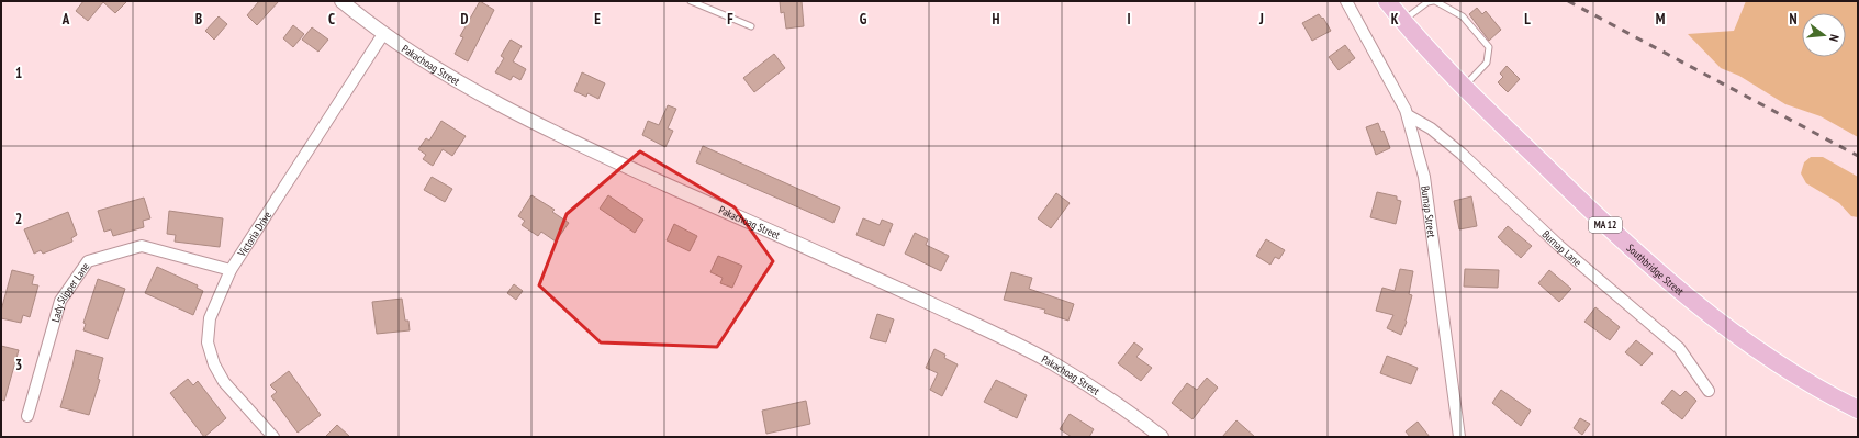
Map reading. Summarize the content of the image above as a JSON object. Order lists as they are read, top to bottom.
{
  "streets": {
    "main road": ["MA 12", "Southbridge Street"],
    "street": [
      "Pakachoag Street",
      "Burnap Street",
      "Victoria Drive",
      "Burnap Lane",
      "Lady Slipper Lane"
    ]
  },
  "crossings": [
    ["Pakachoag Street", "Victoria Drive"],
    ["Burnap Street", "Burnap Lane"],
    ["Victoria Drive", "Lady Slipper Lane"]
  ],
  "north": "right",
  "grid": {
    "columns": [
      "A",
      "B",
      "C",
      "D",
      "E",
      "F",
      "G",
      "H",
      "I",
      "J",
      "K",
      "L",
      "M",
      "N"
    ],
    "rows": ["1", "2", "3"]
  }
}
